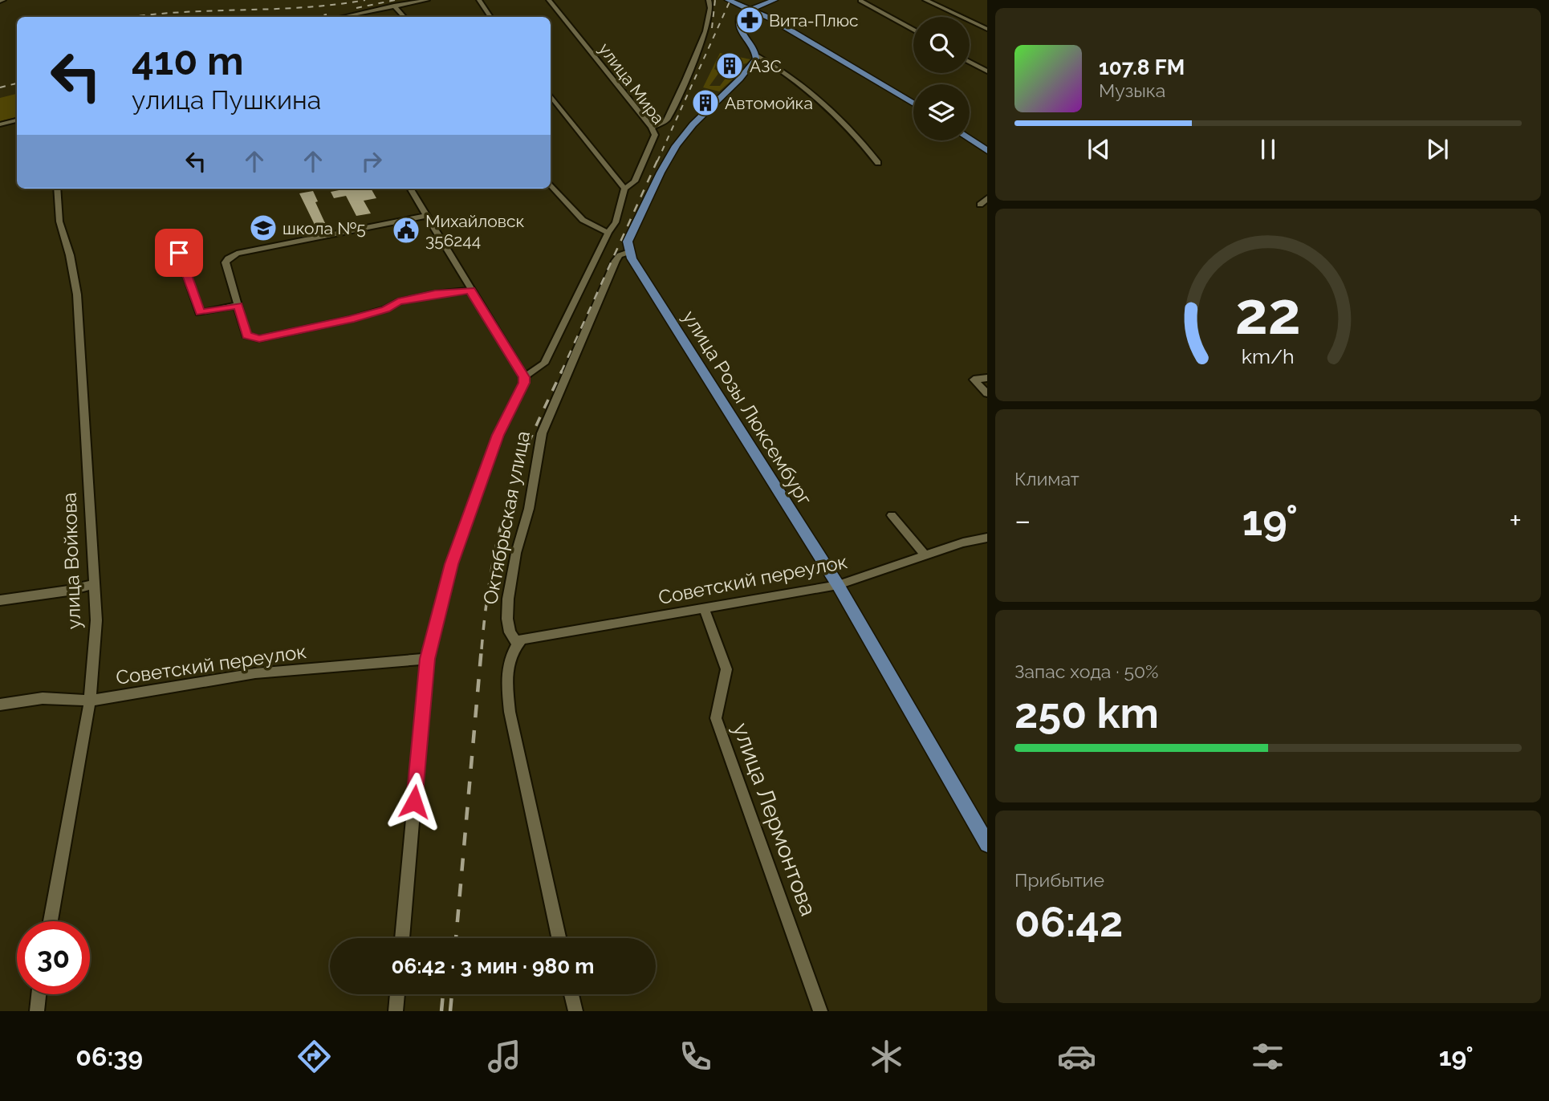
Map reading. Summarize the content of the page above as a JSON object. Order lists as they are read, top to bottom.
{
  "streets": {
    "main road": ["улица Розы Люксембург"],
    "street": [
      "улица Мира",
      "Октябрьская улица",
      "улица Войкова",
      "Советский переулок",
      "улица Лермонтова"
    ]
  },
  "crossings": [
    ["улица Розы Люксембург", "Октябрьская улица"],
    ["улица Розы Люксембург", "Советский переулок"],
    ["Октябрьская улица", "Советский переулок"],
    ["улица Войкова", "Советский переулок"],
    ["Советский переулок", "улица Лермонтова"]
  ],
  "places": {
    "pharmacy": ["Вита-Плюс"],
    "building": ["АЗС", "Автомойка"],
    "school or university": ["школа №5"],
    "public building": ["Михайловск 356244"]
  },
  "page": {
    "turn": ["410 m", "улица Пушкина"],
    "song": ["107.8 FM", "Музыка"],
    "tile": [
      "Климат",
      ["Запас хода · 50%", "250 km"],
      ["Прибытие", "06:42"]
    ],
    "heat": ["−", "19°", "+"],
    "limit": "30",
    "trip": "06:42 · 3 мин · 980 m",
    "tabs": ["06:39", "19°"],
    "gauge": ["22", "km/h"]
  }
}
